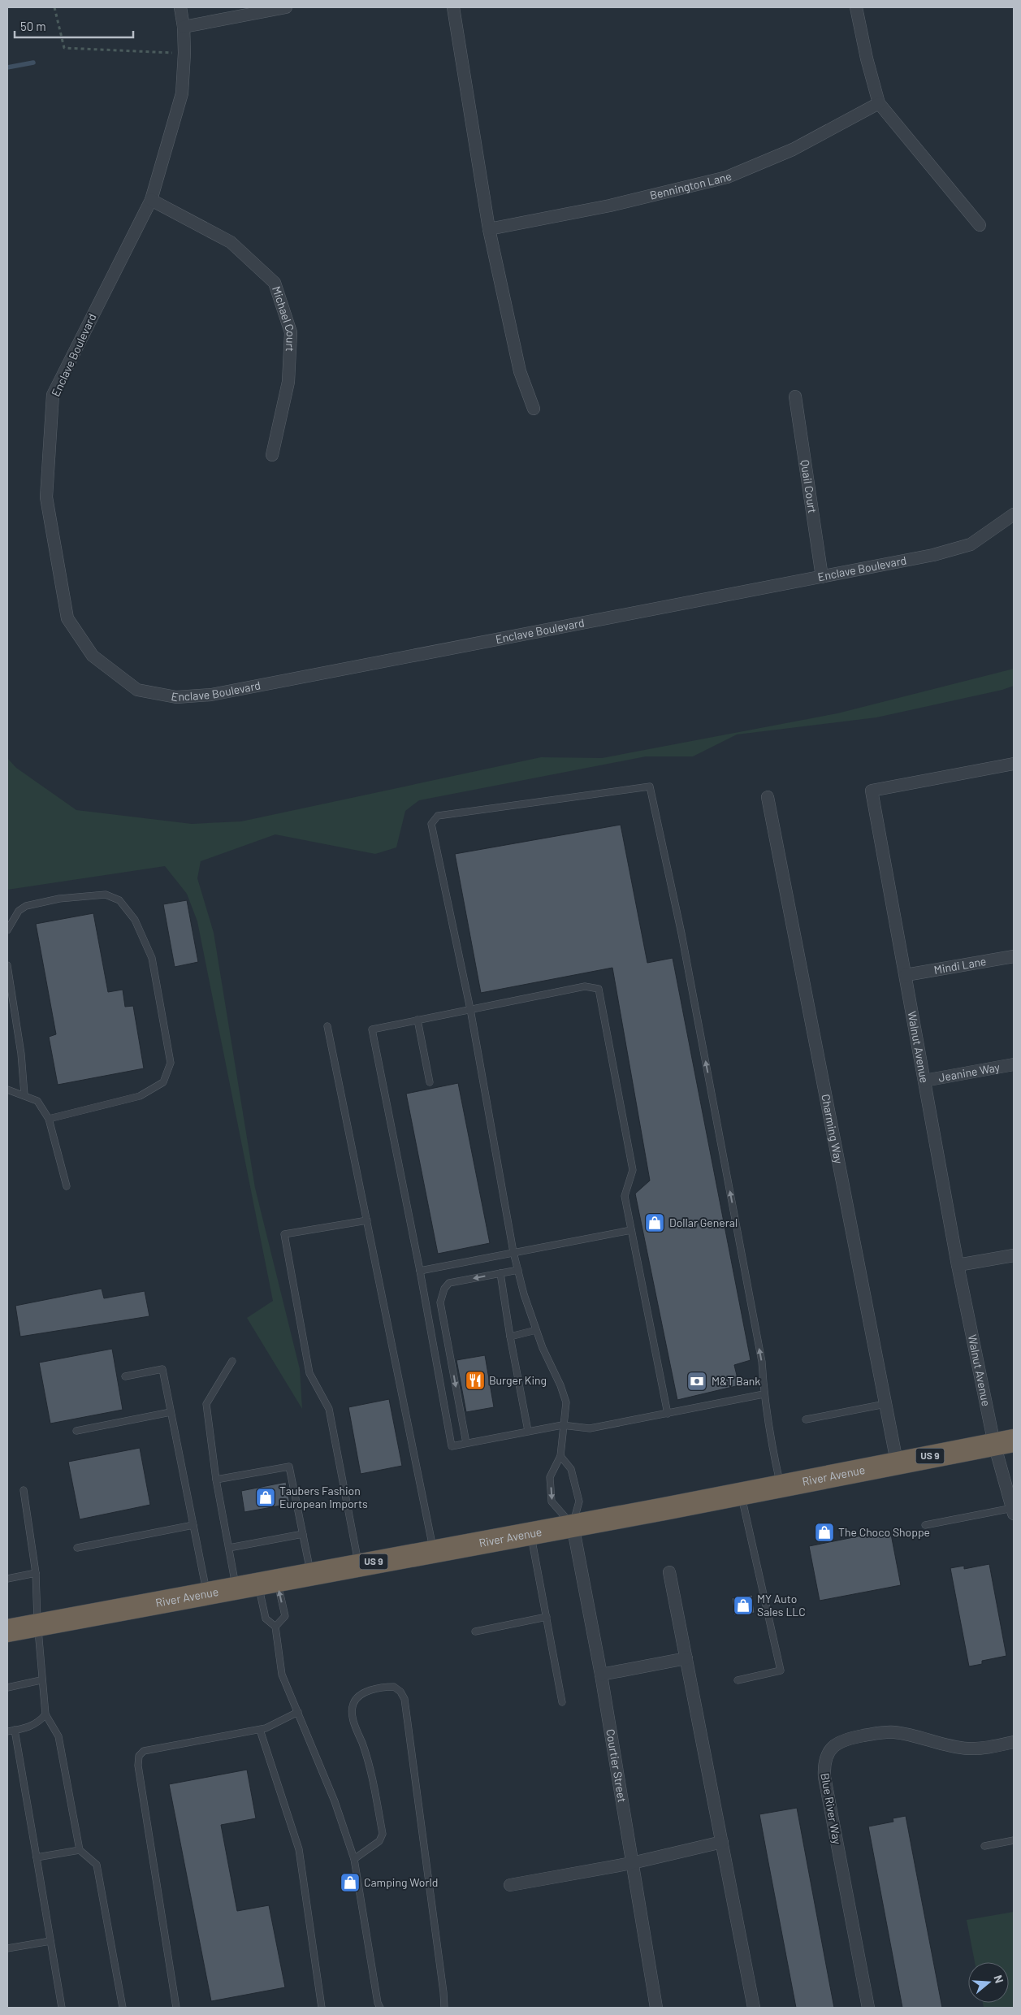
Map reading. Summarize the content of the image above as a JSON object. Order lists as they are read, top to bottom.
{
  "streets": {
    "highway": ["US 9", "River Avenue"],
    "street": [
      "Bennington Lane",
      "Michael Court",
      "Enclave Boulevard",
      "Quail Court",
      "Mindi Lane",
      "Walnut Avenue",
      "Jeanine Way",
      "Charming Way",
      "Courtier Street",
      "Blue River Way"
    ]
  },
  "crossings": [
    ["Michael Court", "Enclave Boulevard"],
    ["Enclave Boulevard", "Quail Court"],
    ["Mindi Lane", "Walnut Avenue"],
    ["Walnut Avenue", "Jeanine Way"],
    ["Walnut Avenue", "River Avenue"],
    ["Charming Way", "River Avenue"],
    ["River Avenue", "Courtier Street"]
  ],
  "places": {
    "shop": [
      "Dollar General",
      "Taubers Fashion European Imports",
      "The Choco Shoppe",
      "MY Auto Sales LLC",
      "Camping World"
    ],
    "restaurant": ["Burger King"],
    "bank": ["M&T Bank"]
  },
  "scale_bar": "50 m",
  "north": "right"
}
